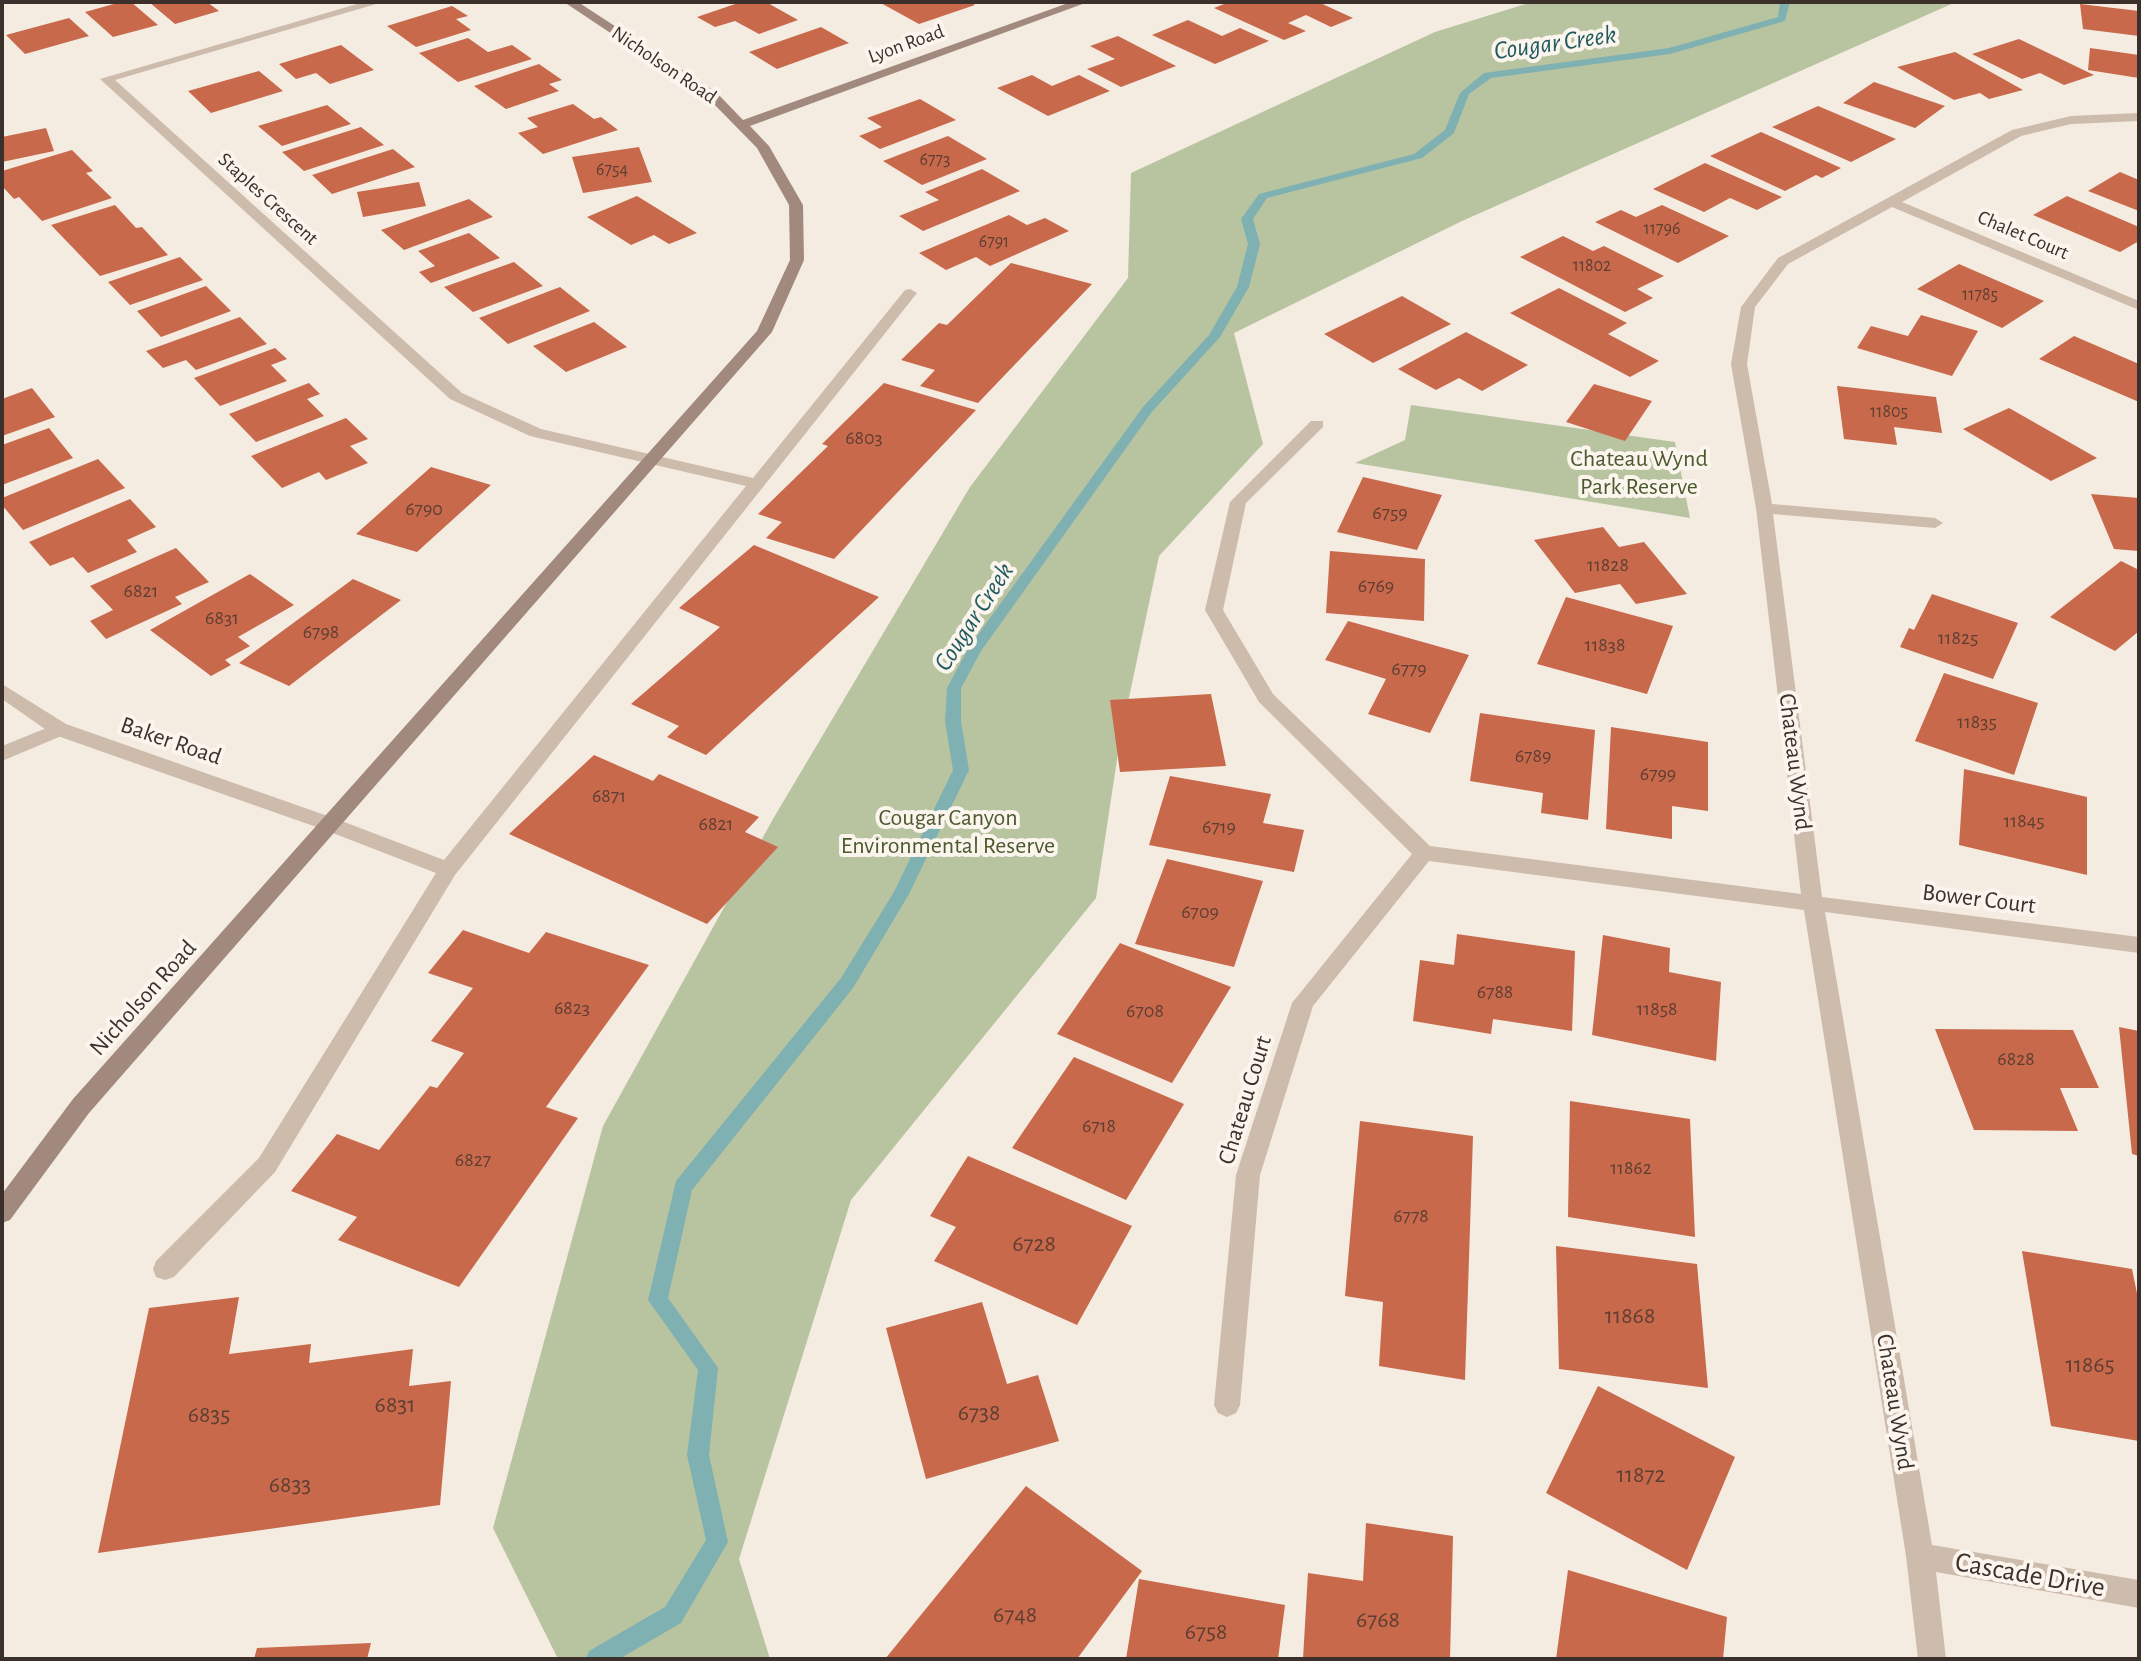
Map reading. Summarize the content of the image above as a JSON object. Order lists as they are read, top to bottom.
{
  "streets": {
    "street": [
      "Lyon Road",
      "Nicholson Road",
      "Staples Crescent",
      "Chalet Court",
      "Baker Road",
      "Chateau Wynd",
      "Bower Court",
      "Chateau Court",
      "Cascade Drive"
    ]
  },
  "crossings": [
    ["Lyon Road", "Nicholson Road"],
    ["Nicholson Road", "Staples Crescent"],
    ["Nicholson Road", "Baker Road"],
    ["Chalet Court", "Chateau Wynd"],
    ["Chateau Wynd", "Bower Court"],
    ["Chateau Wynd", "Cascade Drive"]
  ],
  "water": ["Cougar Creek"],
  "parks": ["Chateau Wynd Park Reserve", "Cougar Canyon Environmental Reserve"],
  "house_numbers": [
    "6773",
    "6754",
    "11796",
    "6791",
    "11802",
    "11785",
    "11805",
    "6803",
    "6790",
    "6759",
    "11828",
    "6769",
    "6821",
    "6831",
    "6798",
    "11825",
    "11838",
    "6779",
    "11835",
    "6789",
    "6799",
    "6871",
    "11845",
    "6821",
    "6719",
    "6709",
    "6788",
    "6823",
    "11858",
    "6708",
    "6828",
    "6718",
    "6827",
    "11862",
    "6778",
    "6728",
    "11868",
    "11865",
    "6831",
    "6738",
    "6835",
    "11872",
    "6833",
    "6748",
    "6768",
    "6758"
  ]
}
